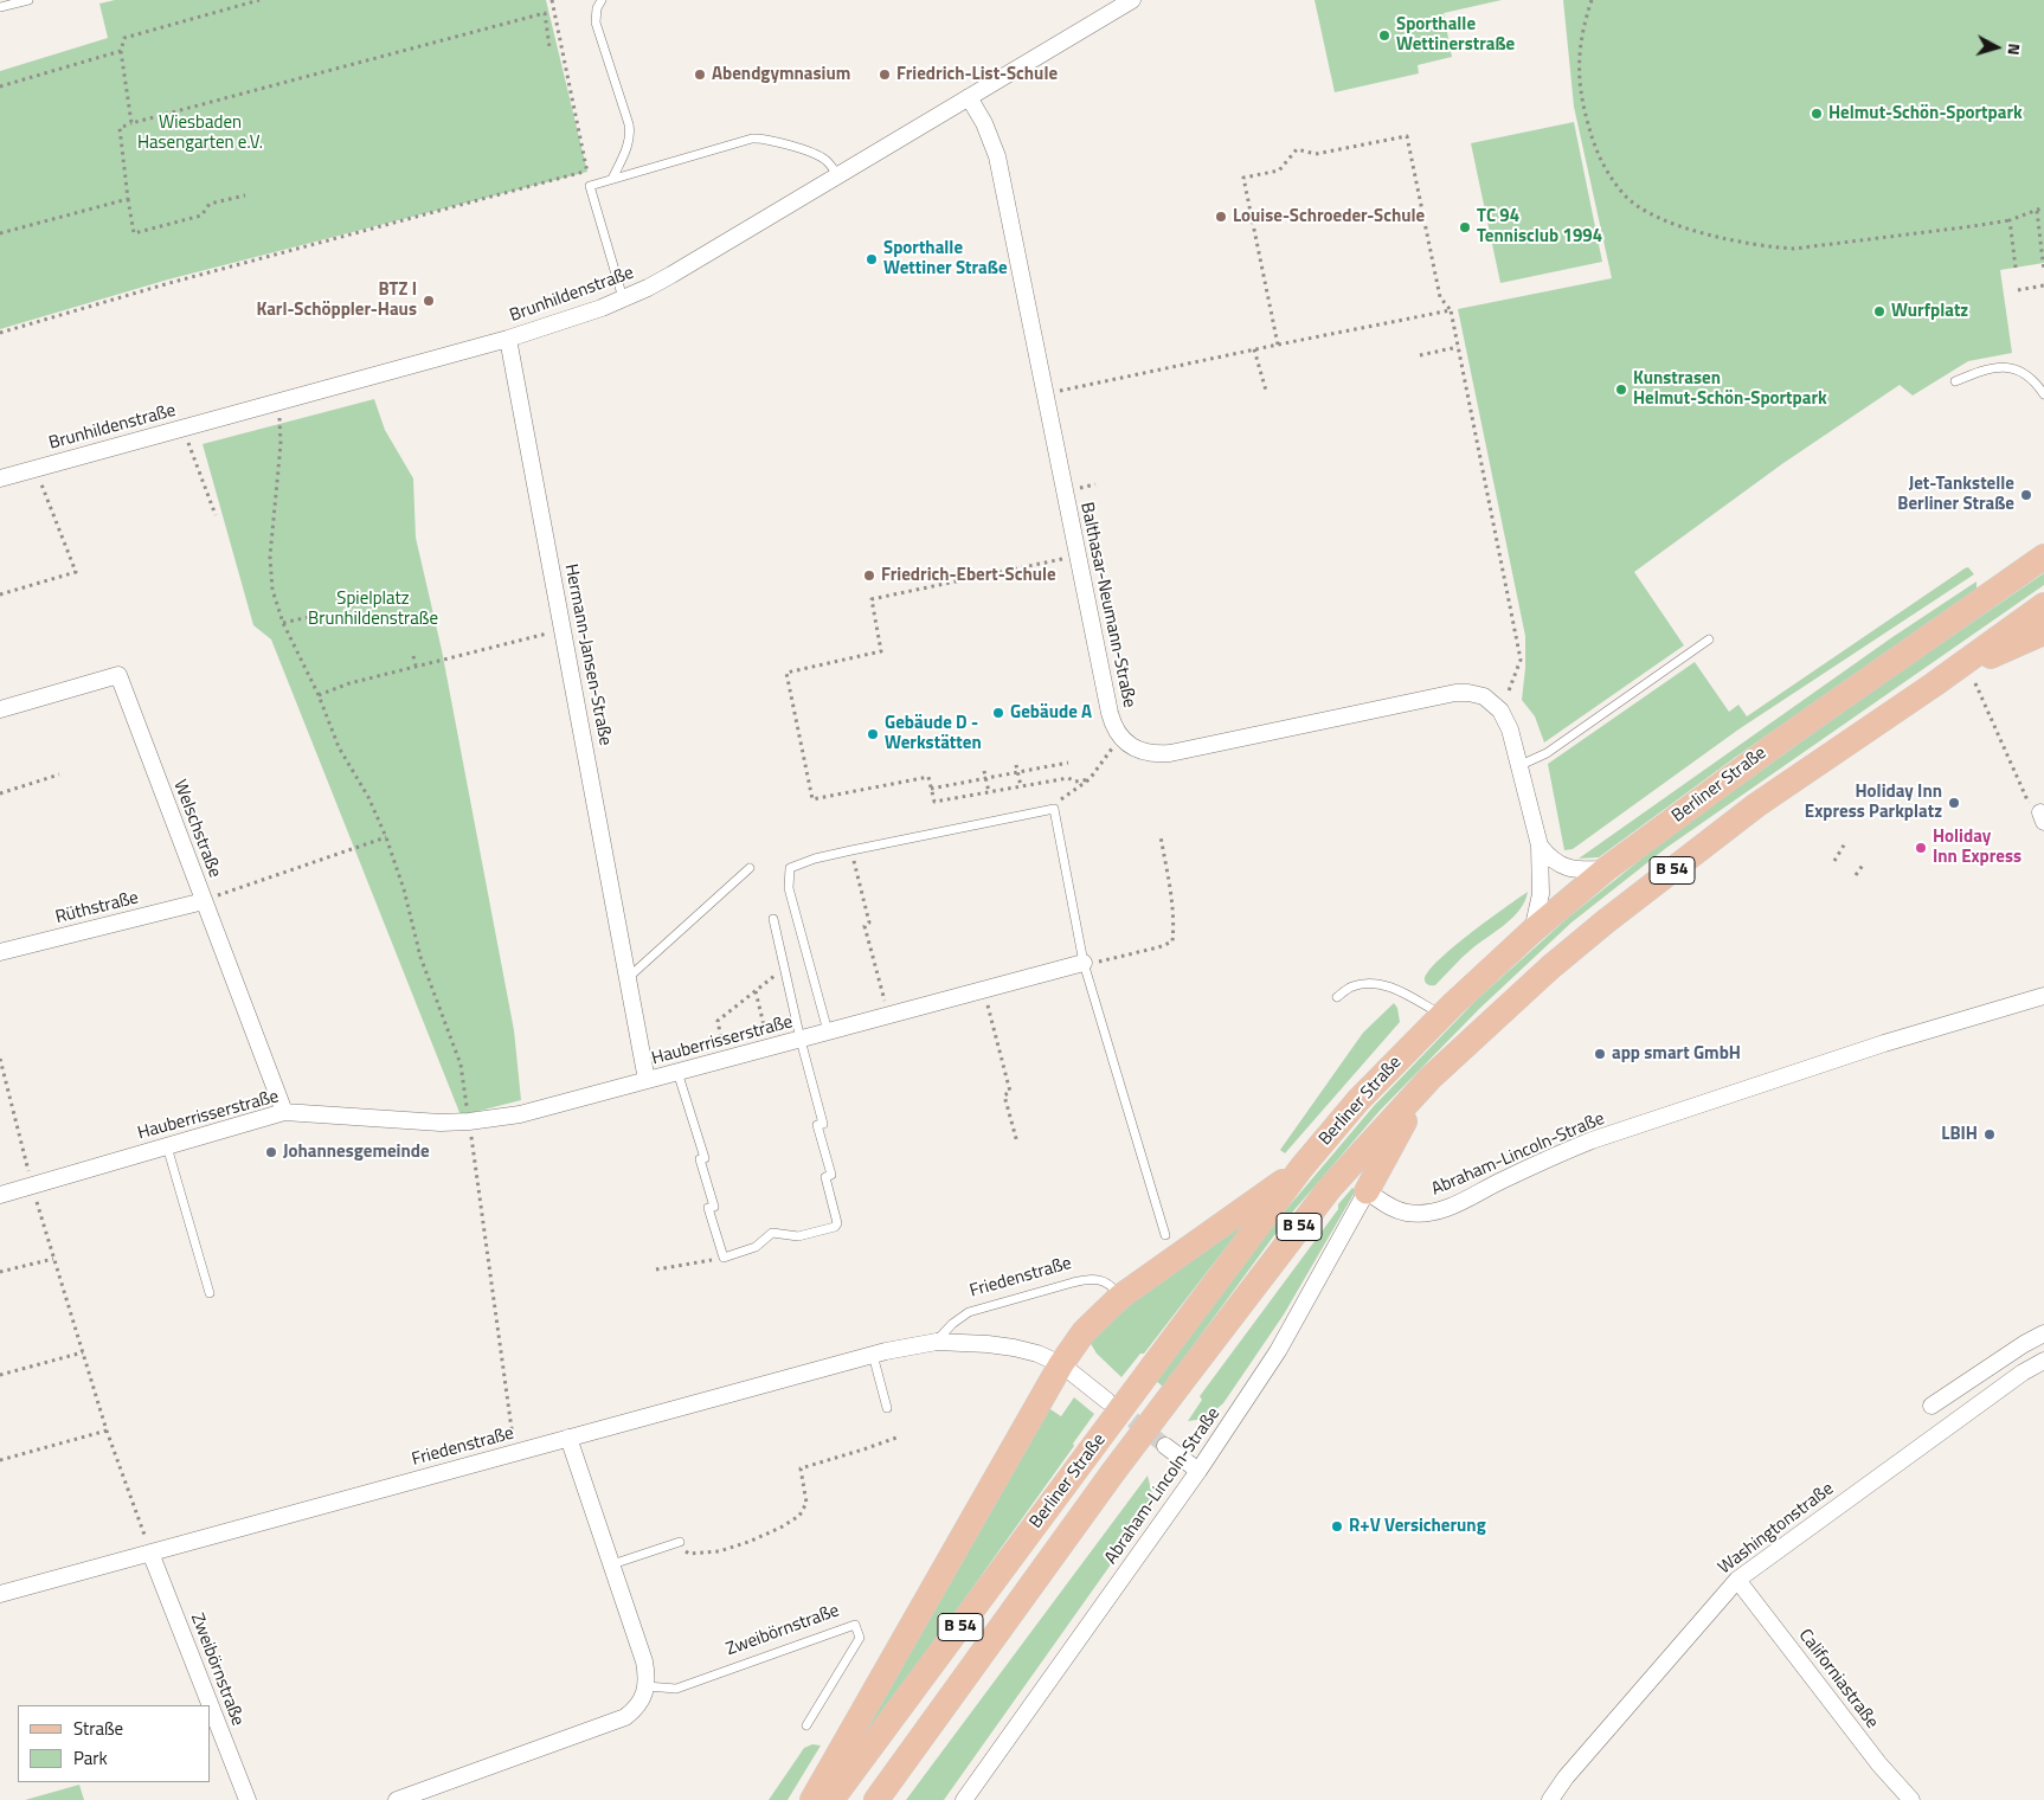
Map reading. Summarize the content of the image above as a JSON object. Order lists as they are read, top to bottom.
{
  "streets": {
    "main road": ["Berliner Straße", "B 54"],
    "street": [
      "Brunhildenstraße",
      "Balthasar-Neumann-Straße",
      "Hermann-Jansen-Straße",
      "Welschstraße",
      "Rüthstraße",
      "Hauberrisserstraße",
      "Abraham-Lincoln-Straße",
      "Friedenstraße",
      "Washingtonstraße",
      "Zweibörnstraße",
      "Californiastraße"
    ]
  },
  "crossings": [
    ["Brunhildenstraße", "Balthasar-Neumann-Straße"],
    ["Brunhildenstraße", "Hermann-Jansen-Straße"],
    ["Hermann-Jansen-Straße", "Hauberrisserstraße"],
    ["Welschstraße", "Rüthstraße"],
    ["Welschstraße", "Hauberrisserstraße"],
    ["Friedenstraße", "Zweibörnstraße"],
    ["Washingtonstraße", "Californiastraße"]
  ],
  "parks": ["Wiesbaden Hasengarten e.V.", "Spielplatz Brunhildenstraße"],
  "places": [
    "Sporthalle Wettinerstraße",
    "Abendgymnasium",
    "Friedrich-List-Schule",
    "Helmut-Schön-Sportpark",
    "Louise-Schroeder-Schule",
    "TC 94 Tennisclub 1994",
    "Sporthalle Wettiner Straße",
    "BTZ I Karl-Schöppler-Haus",
    "Wurfplatz",
    "Kunstrasen Helmut-Schön-Sportpark",
    "Jet-Tankstelle Berliner Straße",
    "Friedrich-Ebert-Schule",
    "Gebäude A",
    "Gebäude D - Werkstätten",
    "Holiday Inn Express Parkplatz",
    "Holiday Inn Express",
    "app smart GmbH",
    "LBIH",
    "Johannesgemeinde",
    "R+V Versicherung"
  ],
  "legend": ["Straße", "Park"],
  "north": "right"
}
